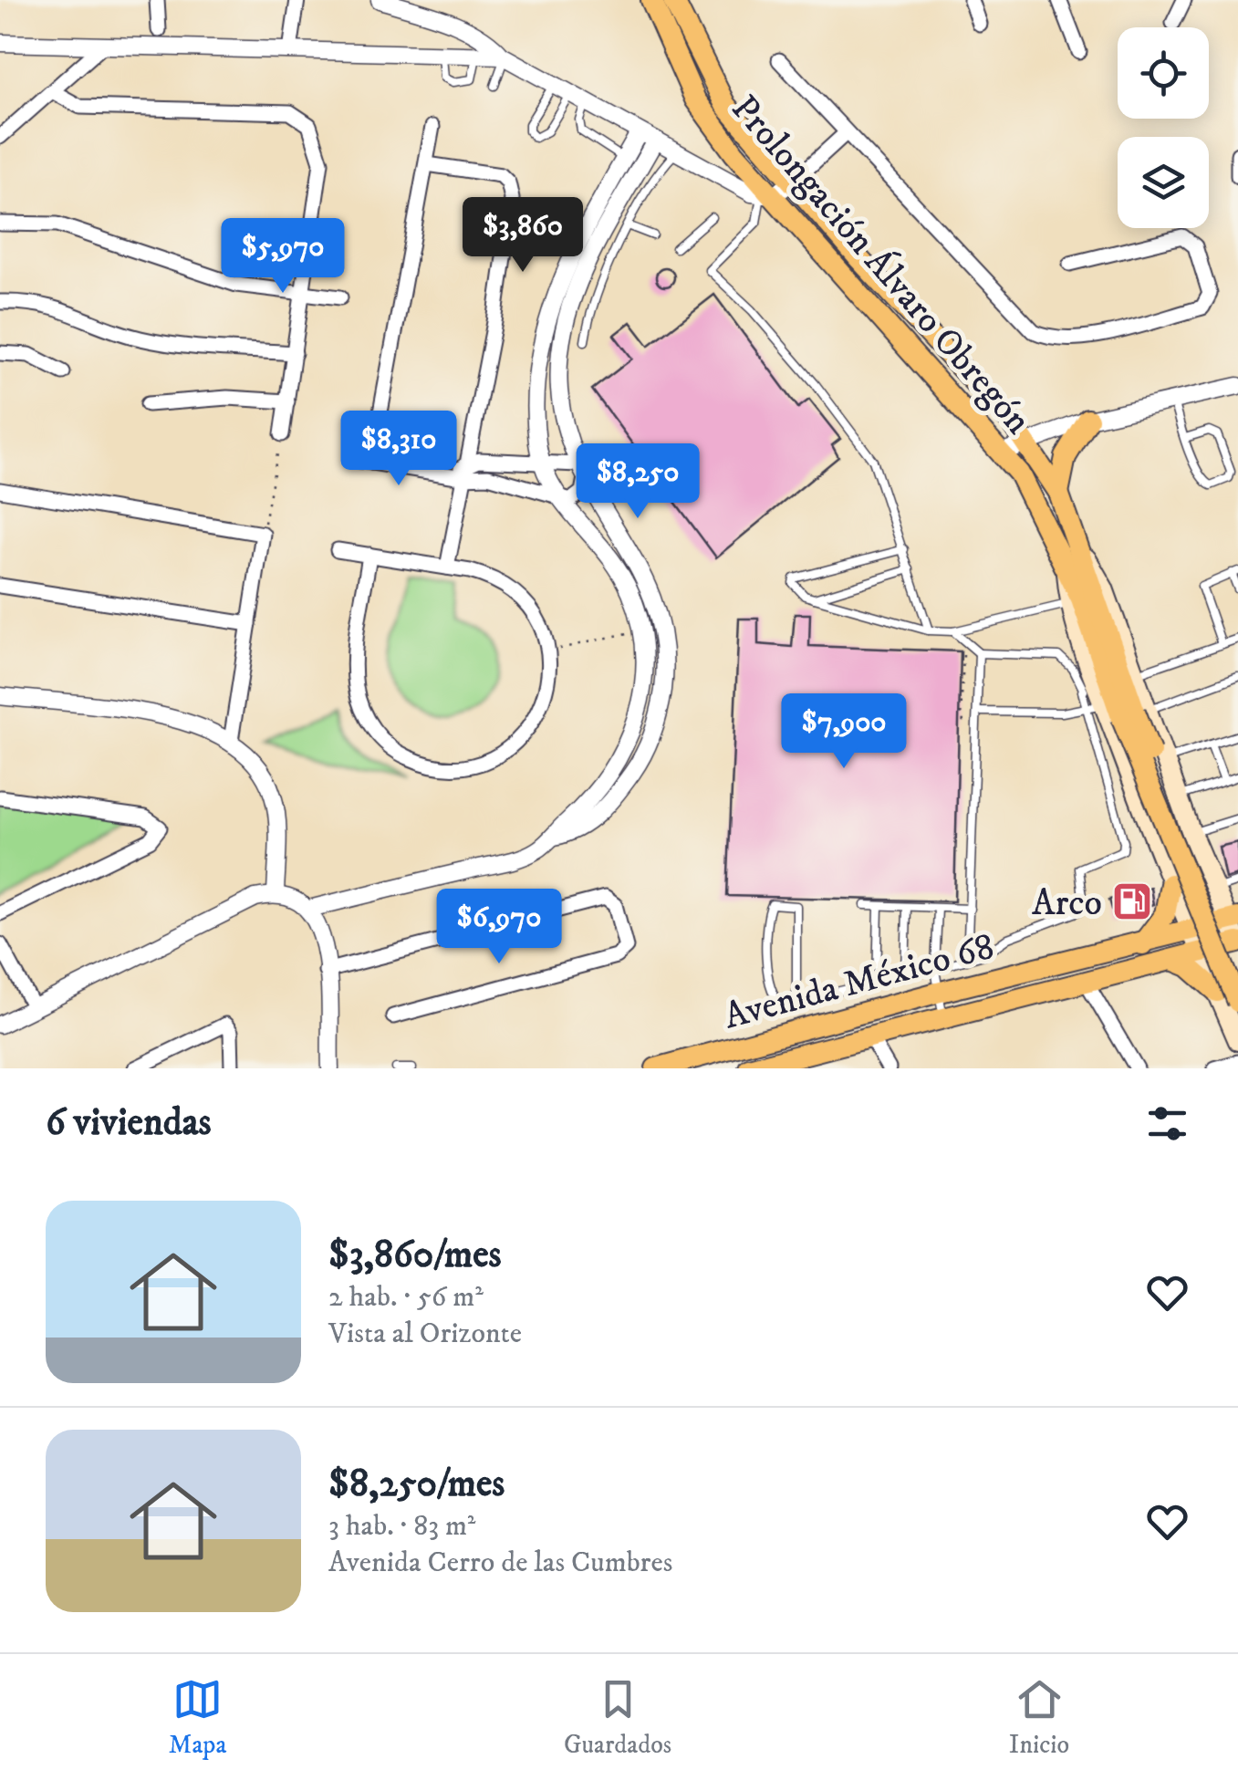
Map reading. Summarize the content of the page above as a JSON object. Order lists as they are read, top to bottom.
{
  "streets": {
    "main road": ["Prolongación Álvaro Obregón", "Avenida México 68"]
  },
  "crossings": [
    ["Prolongación Álvaro Obregón", "Avenida México 68"]
  ],
  "places": {
    "fuel station": ["Arco"]
  },
  "page": {
    "price": [
      "$3,860",
      "$5,970",
      "$8,310",
      "$8,250",
      "$7,900",
      "$6,970"
    ],
    "heading": "6 viviendas",
    "list": [
      {
        "name": "$3,860/mes",
        "note": "2 hab. · 56 m² · Vista al Orizonte"
      },
      {
        "name": "$8,250/mes",
        "note": "3 hab. · 83 m² · Avenida Cerro de las Cumbres"
      }
    ],
    "tabs": ["Mapa", "Guardados", "Inicio"]
  }
}
